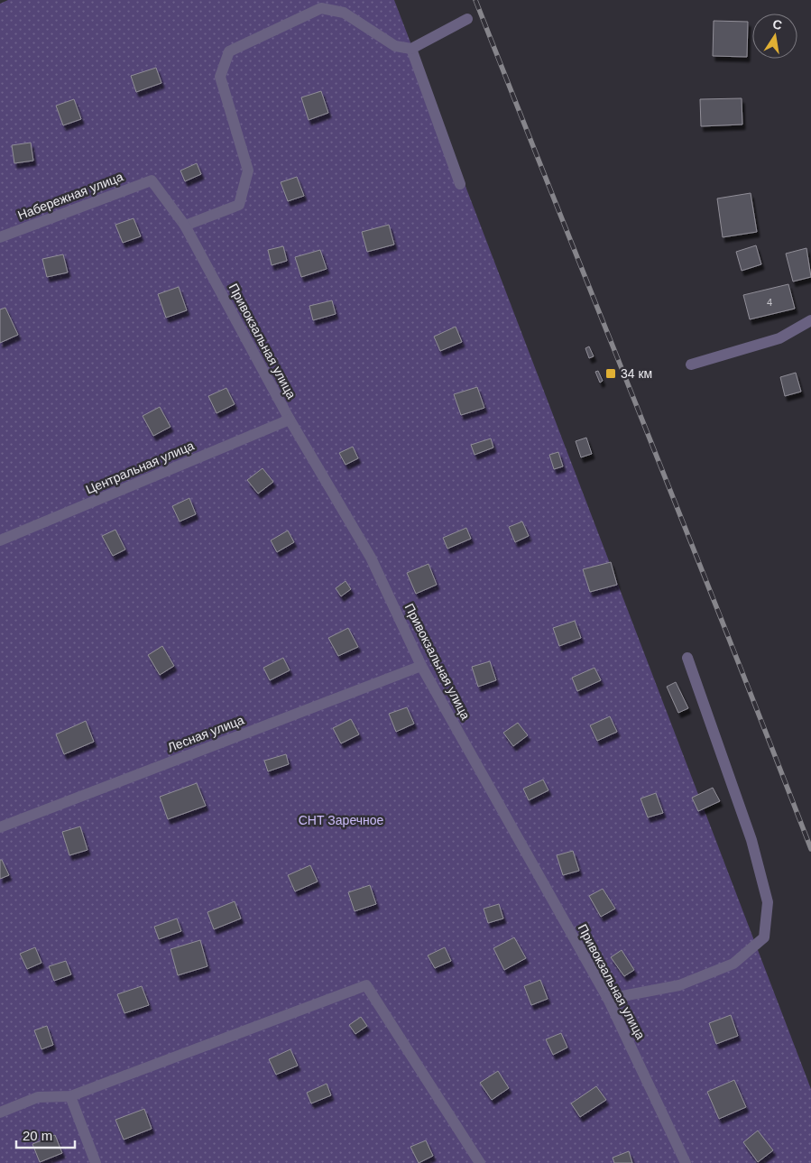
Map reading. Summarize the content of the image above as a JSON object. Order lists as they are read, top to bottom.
{
  "streets": {
    "street": [
      "Набережная улица",
      "Привокзальная улица",
      "Центральная улица",
      "Лесная улица"
    ]
  },
  "crossings": [
    ["Набережная улица", "Привокзальная улица"],
    ["Привокзальная улица", "Центральная улица"],
    ["Привокзальная улица", "Лесная улица"]
  ],
  "parks": ["СНТ Заречное"],
  "places": {
    "transit": ["34 км"]
  },
  "house_numbers": ["4"],
  "scale_bar": "20 m",
  "north": "top"
}
